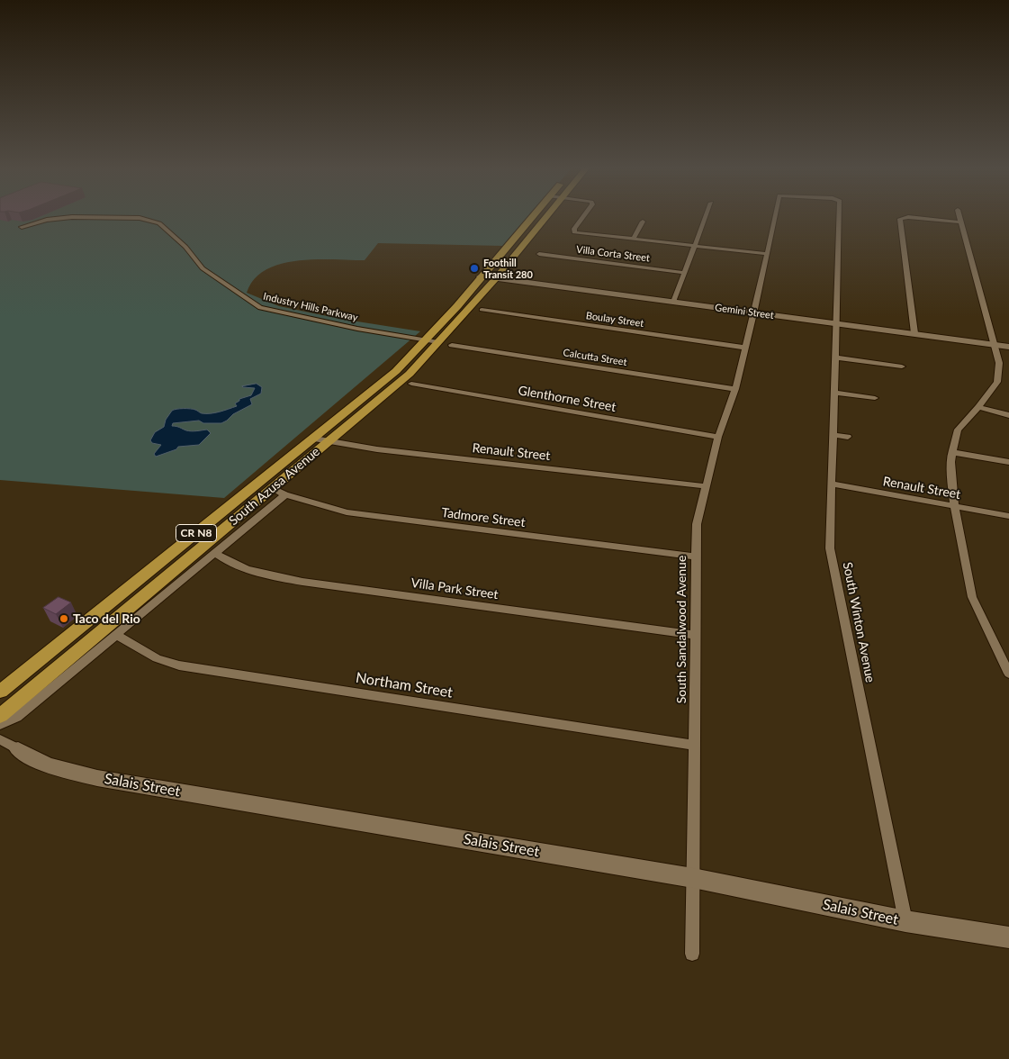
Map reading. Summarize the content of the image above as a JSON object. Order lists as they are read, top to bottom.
{
  "streets": {
    "main road": ["South Azusa Avenue", "CR N8"],
    "street": [
      "Villa Corta Street",
      "Industry Hills Parkway",
      "Gemini Street",
      "Boulay Street",
      "Calcutta Street",
      "Glenthorne Street",
      "Renault Street",
      "Tadmore Street",
      "Villa Park Street",
      "South Winton Avenue",
      "South Sandalwood Avenue",
      "Northam Street",
      "Salais Street"
    ]
  },
  "crossings": [
    ["Industry Hills Parkway", "South Azusa Avenue"],
    ["Gemini Street", "South Azusa Avenue"],
    ["Gemini Street", "CR N8"],
    ["Gemini Street", "South Winton Avenue"],
    ["Gemini Street", "South Sandalwood Avenue"],
    ["Boulay Street", "South Sandalwood Avenue"],
    ["Calcutta Street", "South Sandalwood Avenue"],
    ["Glenthorne Street", "South Sandalwood Avenue"],
    ["Renault Street", "South Azusa Avenue"],
    ["Renault Street", "South Winton Avenue"],
    ["Renault Street", "South Sandalwood Avenue"],
    ["South Azusa Avenue", "Tadmore Street"],
    ["South Azusa Avenue", "CR N8"],
    ["Tadmore Street", "South Sandalwood Avenue"],
    ["Villa Park Street", "South Sandalwood Avenue"],
    ["South Winton Avenue", "Salais Street"],
    ["South Sandalwood Avenue", "Northam Street"],
    ["South Sandalwood Avenue", "Salais Street"]
  ],
  "places": ["Foothill Transit 280", "Taco del Rio"]
}
